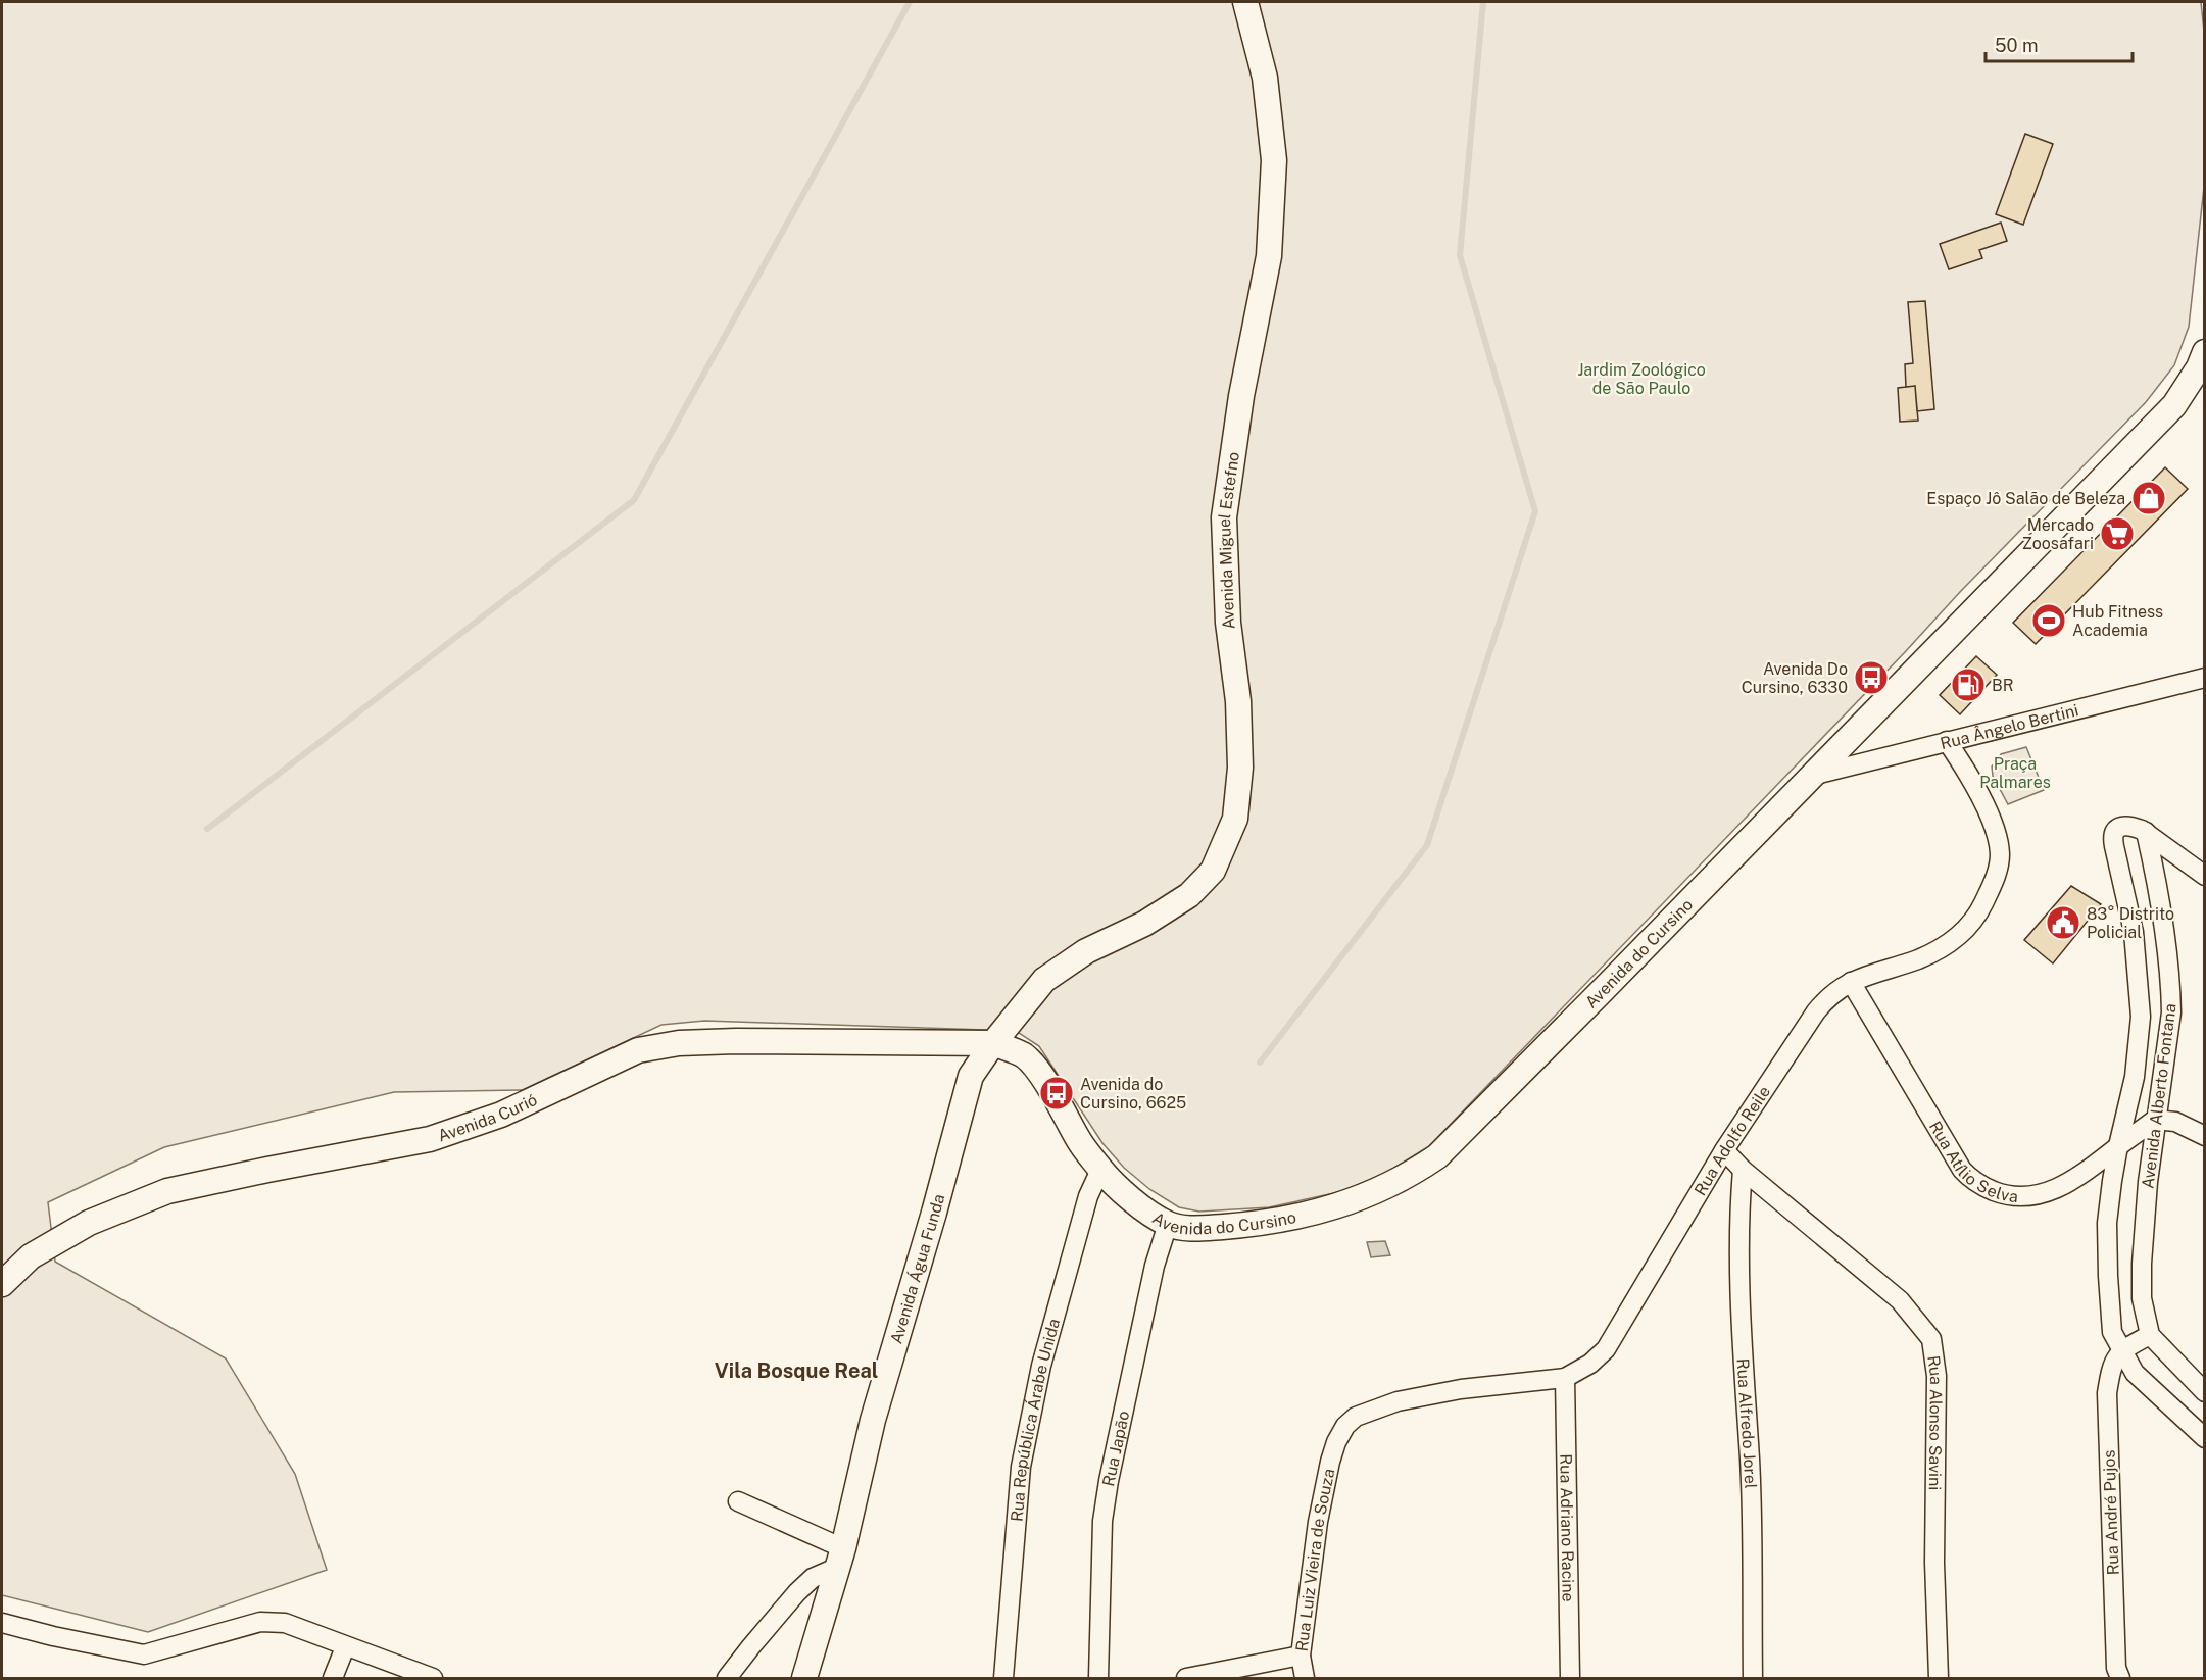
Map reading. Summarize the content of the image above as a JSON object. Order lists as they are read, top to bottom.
{
  "streets": {
    "main road": [
      "Avenida Miguel Estefno",
      "Avenida do Cursino",
      "Avenida Curió",
      "Avenida Água Funda"
    ],
    "street": [
      "Rua Ângelo Bertini",
      "Avenida Alberto Fontana",
      "Rua Adolfo Reile",
      "Rua Atílio Selva",
      "Rua República Árabe Unida",
      "Rua Alfredo Jorel",
      "Rua Alonso Savini",
      "Rua Japão",
      "Rua André Pujos",
      "Rua Adriano Racine",
      "Rua Luiz Vieira de Souza"
    ]
  },
  "crossings": [
    ["Avenida Miguel Estefno", "Avenida do Cursino"],
    ["Avenida Miguel Estefno", "Avenida Curió"],
    ["Avenida Miguel Estefno", "Avenida Água Funda"],
    ["Rua Ângelo Bertini", "Avenida do Cursino"],
    ["Rua Ângelo Bertini", "Rua Adolfo Reile"],
    ["Avenida do Cursino", "Avenida Curió"],
    ["Avenida do Cursino", "Avenida Água Funda"],
    ["Avenida do Cursino", "Rua República Árabe Unida"],
    ["Avenida do Cursino", "Rua Japão"],
    ["Avenida Alberto Fontana", "Rua Atílio Selva"],
    ["Avenida Alberto Fontana", "Rua André Pujos"],
    ["Avenida Curió", "Avenida Água Funda"],
    ["Rua Adolfo Reile", "Rua Atílio Selva"],
    ["Rua Adolfo Reile", "Rua Alonso Savini"],
    ["Rua Adolfo Reile", "Rua Adriano Racine"],
    ["Rua Adolfo Reile", "Rua Luiz Vieira de Souza"],
    ["Rua Alfredo Jorel", "Rua Alonso Savini"]
  ],
  "districts": ["Vila Bosque Real"],
  "parks": ["Jardim Zoológico de São Paulo", "Praça Palmares"],
  "places": {
    "shop": ["Espaço Jô Salão de Beleza"],
    "supermarket": ["Mercado Zoosafari"],
    "sports": ["Hub Fitness Academia"],
    "bus stop": ["Avenida Do Cursino, 6330", "Avenida do Cursino, 6625"],
    "fuel station": ["BR"],
    "public building": ["83° Distrito Policial"]
  },
  "scale_bar": "50 m"
}
